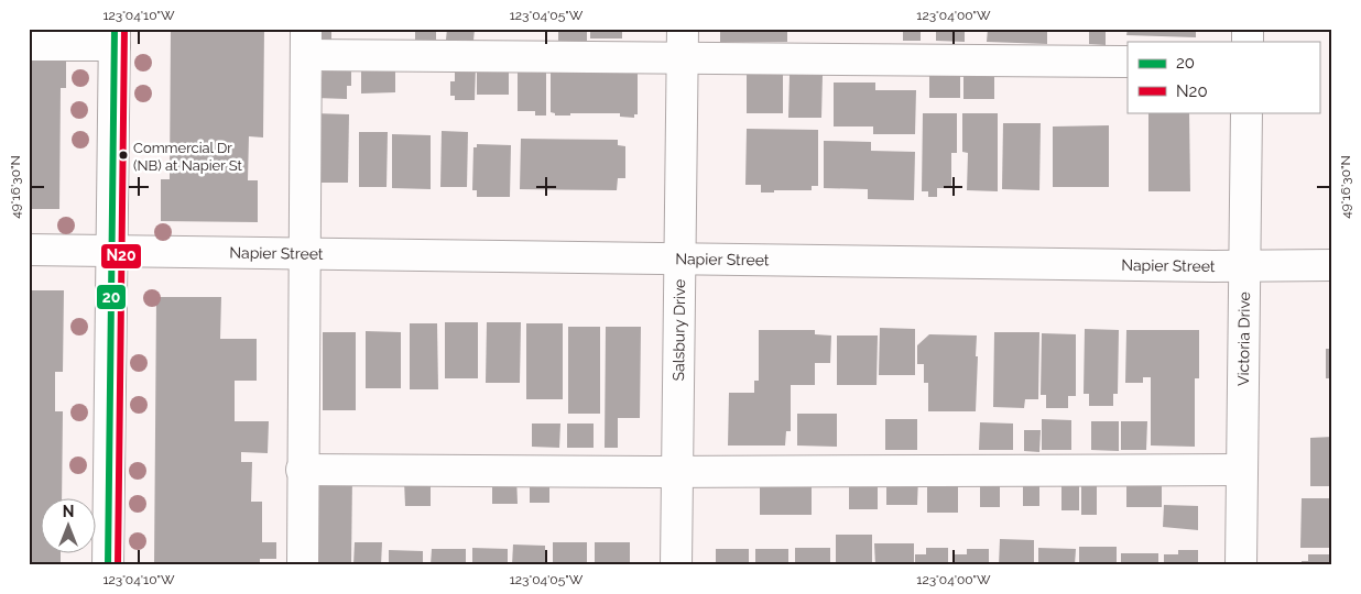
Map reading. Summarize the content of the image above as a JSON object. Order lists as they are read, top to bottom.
{
  "streets": {
    "street": ["Napier Street", "Salsbury Drive", "Victoria Drive"]
  },
  "crossings": [
    ["Napier Street", "Salsbury Drive"],
    ["Napier Street", "Victoria Drive"]
  ],
  "places": ["Commercial Dr (NB) at Napier St"],
  "lines": ["transit line 20", "transit line N20"],
  "legend": ["20", "N20"],
  "north": "top",
  "coordinates": [
    "123°04'10\"W",
    "123°04'05\"W",
    "123°04'00\"W",
    "49°16'30\"N"
  ]
}
